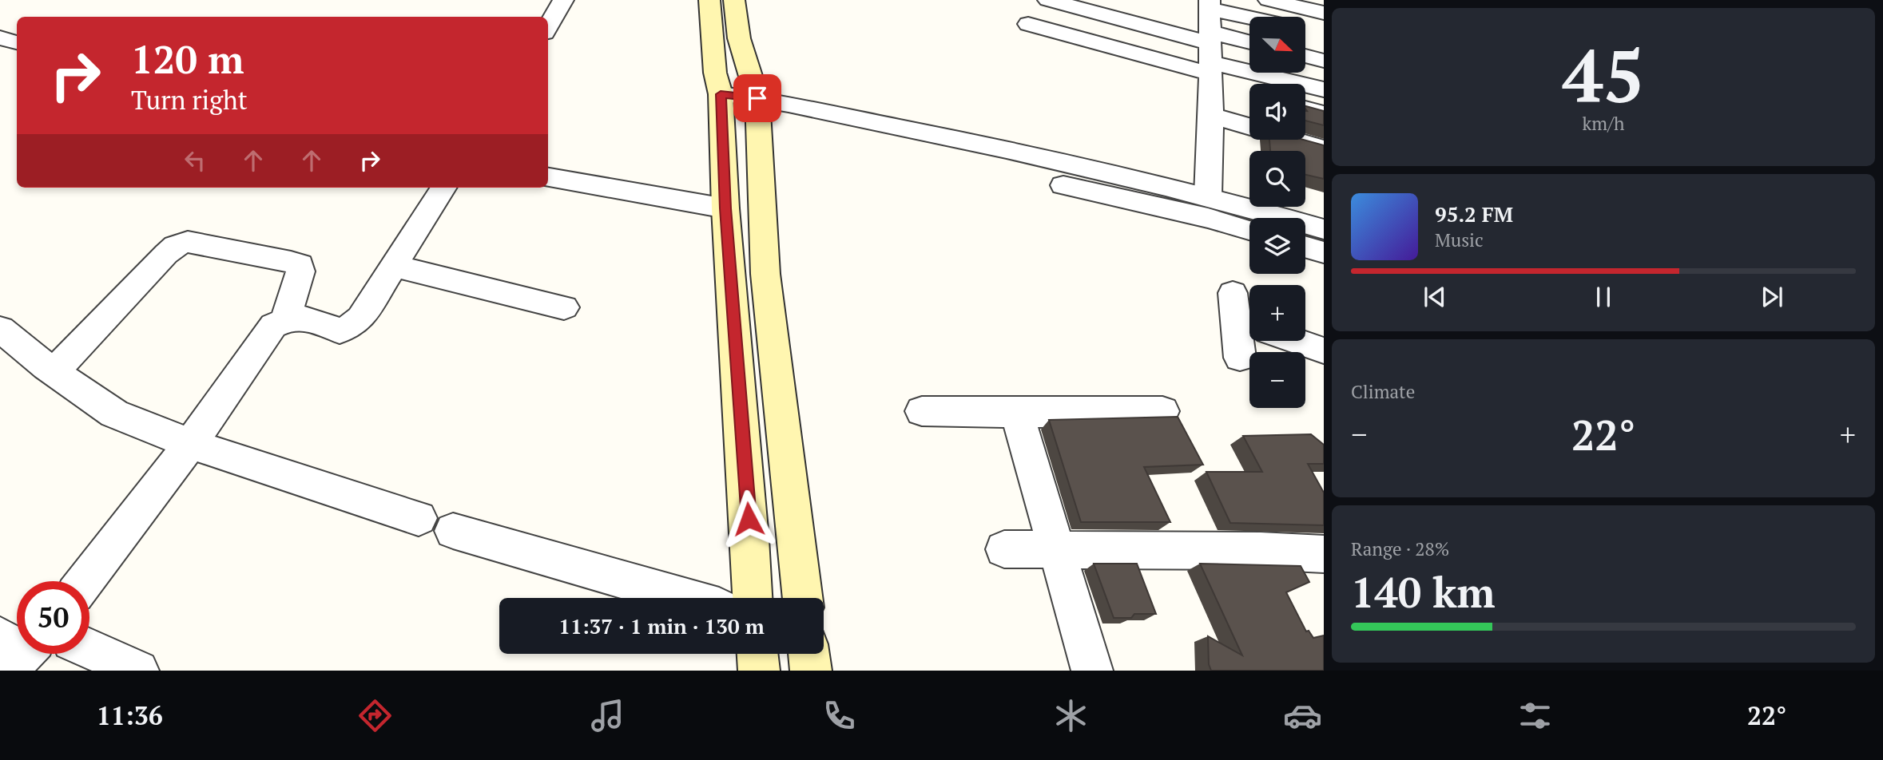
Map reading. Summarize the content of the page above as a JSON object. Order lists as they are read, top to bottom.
{
  "north": "bottom right",
  "page": {
    "tile": [
      ["45", "km/h"],
      "Climate",
      ["Range · 28%", "140 km"]
    ],
    "map_buttons": ["+", "−"],
    "turn": ["120 m", "Turn right"],
    "song": ["95.2 FM", "Music"],
    "heat": ["−", "22°", "+"],
    "limit": "50",
    "trip": "11:37 · 1 min · 130 m",
    "tabs": ["11:36", "22°"]
  }
}
